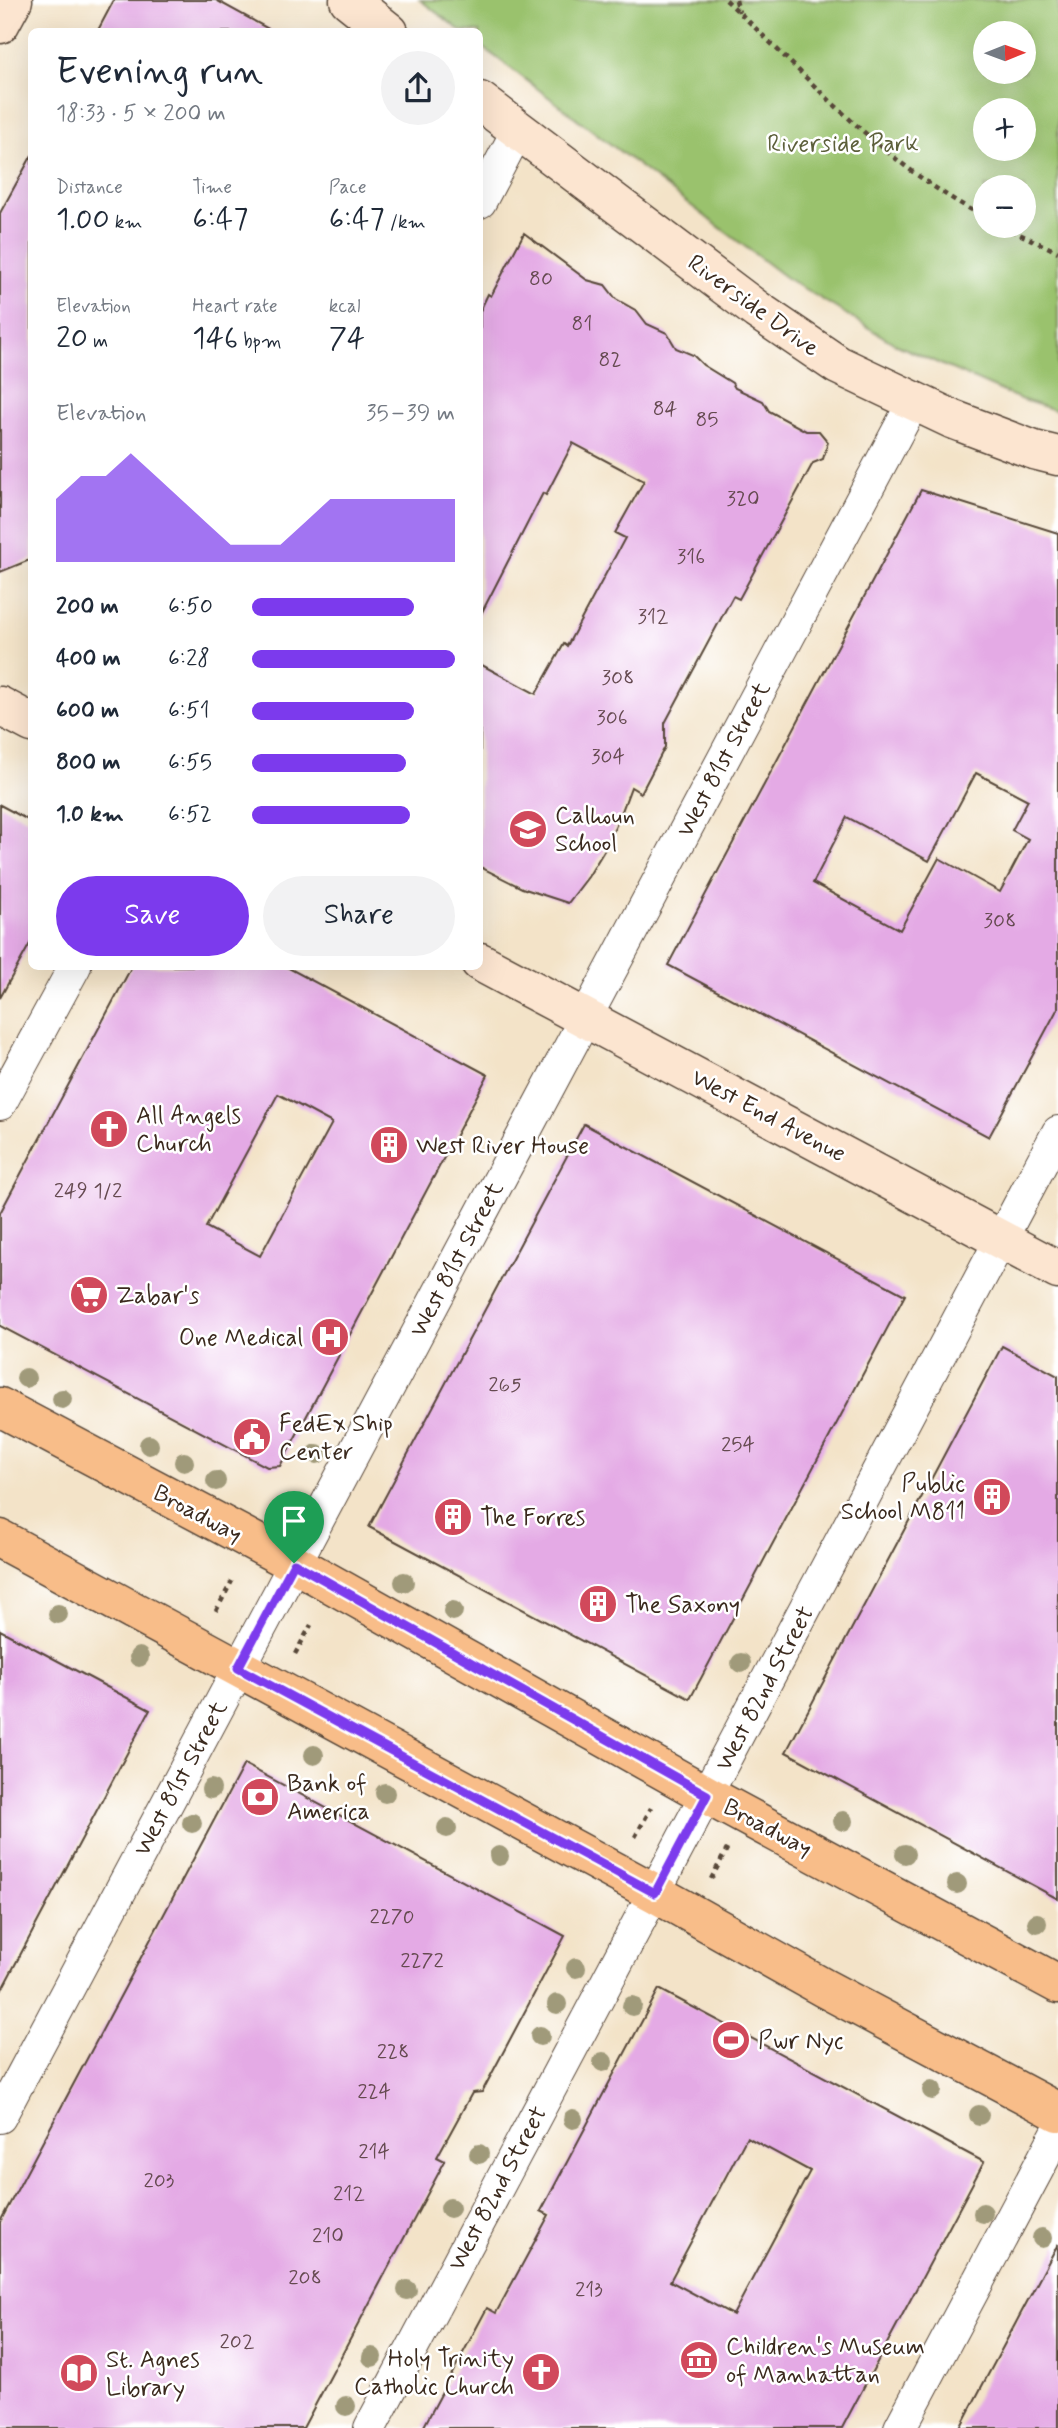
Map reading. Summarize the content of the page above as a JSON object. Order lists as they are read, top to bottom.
{
  "streets": {
    "main road": ["Riverside Drive", "West End Avenue", "Broadway"],
    "street": ["West 81st Street", "West 82nd Street"]
  },
  "crossings": [
    ["Riverside Drive", "West 81st Street"],
    ["West 81st Street", "West End Avenue"],
    ["West 81st Street", "Broadway"],
    ["West End Avenue", "West 82nd Street"],
    ["Broadway", "West 82nd Street"]
  ],
  "parks": ["Riverside Park"],
  "places": {
    "school or university": ["Calhoun School"],
    "church": ["All Angels Church", "Holy Trinity Catholic Church"],
    "building": [
      "West River House",
      "Public School M811",
      "The Forres",
      "The Saxony"
    ],
    "supermarket": ["Zabar's"],
    "hospital": ["One Medical"],
    "public building": ["FedEx Ship Center"],
    "bank": ["Bank of America"],
    "sports": ["Pwr Nyc"],
    "museum": ["Children's Museum of Manhattan"],
    "library": ["St. Agnes Library"]
  },
  "house_numbers": [
    "80",
    "81",
    "82",
    "84",
    "85",
    "320",
    "316",
    "312",
    "308",
    "306",
    "304",
    "308",
    "249 1/2",
    "265",
    "254",
    "2270",
    "2272",
    "228",
    "224",
    "214",
    "203",
    "212",
    "210",
    "208",
    "213",
    "202"
  ],
  "north": "right",
  "page": {
    "map_buttons": ["+", "−"],
    "heading": ["Evening run", "18:33 · 5 × 200 m"],
    "stats": [
      ["Distance", "1.00 km"],
      ["Time", "6:47"],
      ["Pace", "6:47 /km"],
      ["Elevation", "20 m"],
      ["Heart rate", "146 bpm"],
      ["kcal", "74"]
    ],
    "chart": ["Elevation", "35–39 m"],
    "list": [
      {
        "name": "200 m",
        "note": "6:50"
      },
      {
        "name": "400 m",
        "note": "6:28"
      },
      {
        "name": "600 m",
        "note": "6:51"
      },
      {
        "name": "800 m",
        "note": "6:55"
      },
      {
        "name": "1.0 km",
        "note": "6:52"
      }
    ],
    "buttons": ["Save", "Share"]
  }
}
